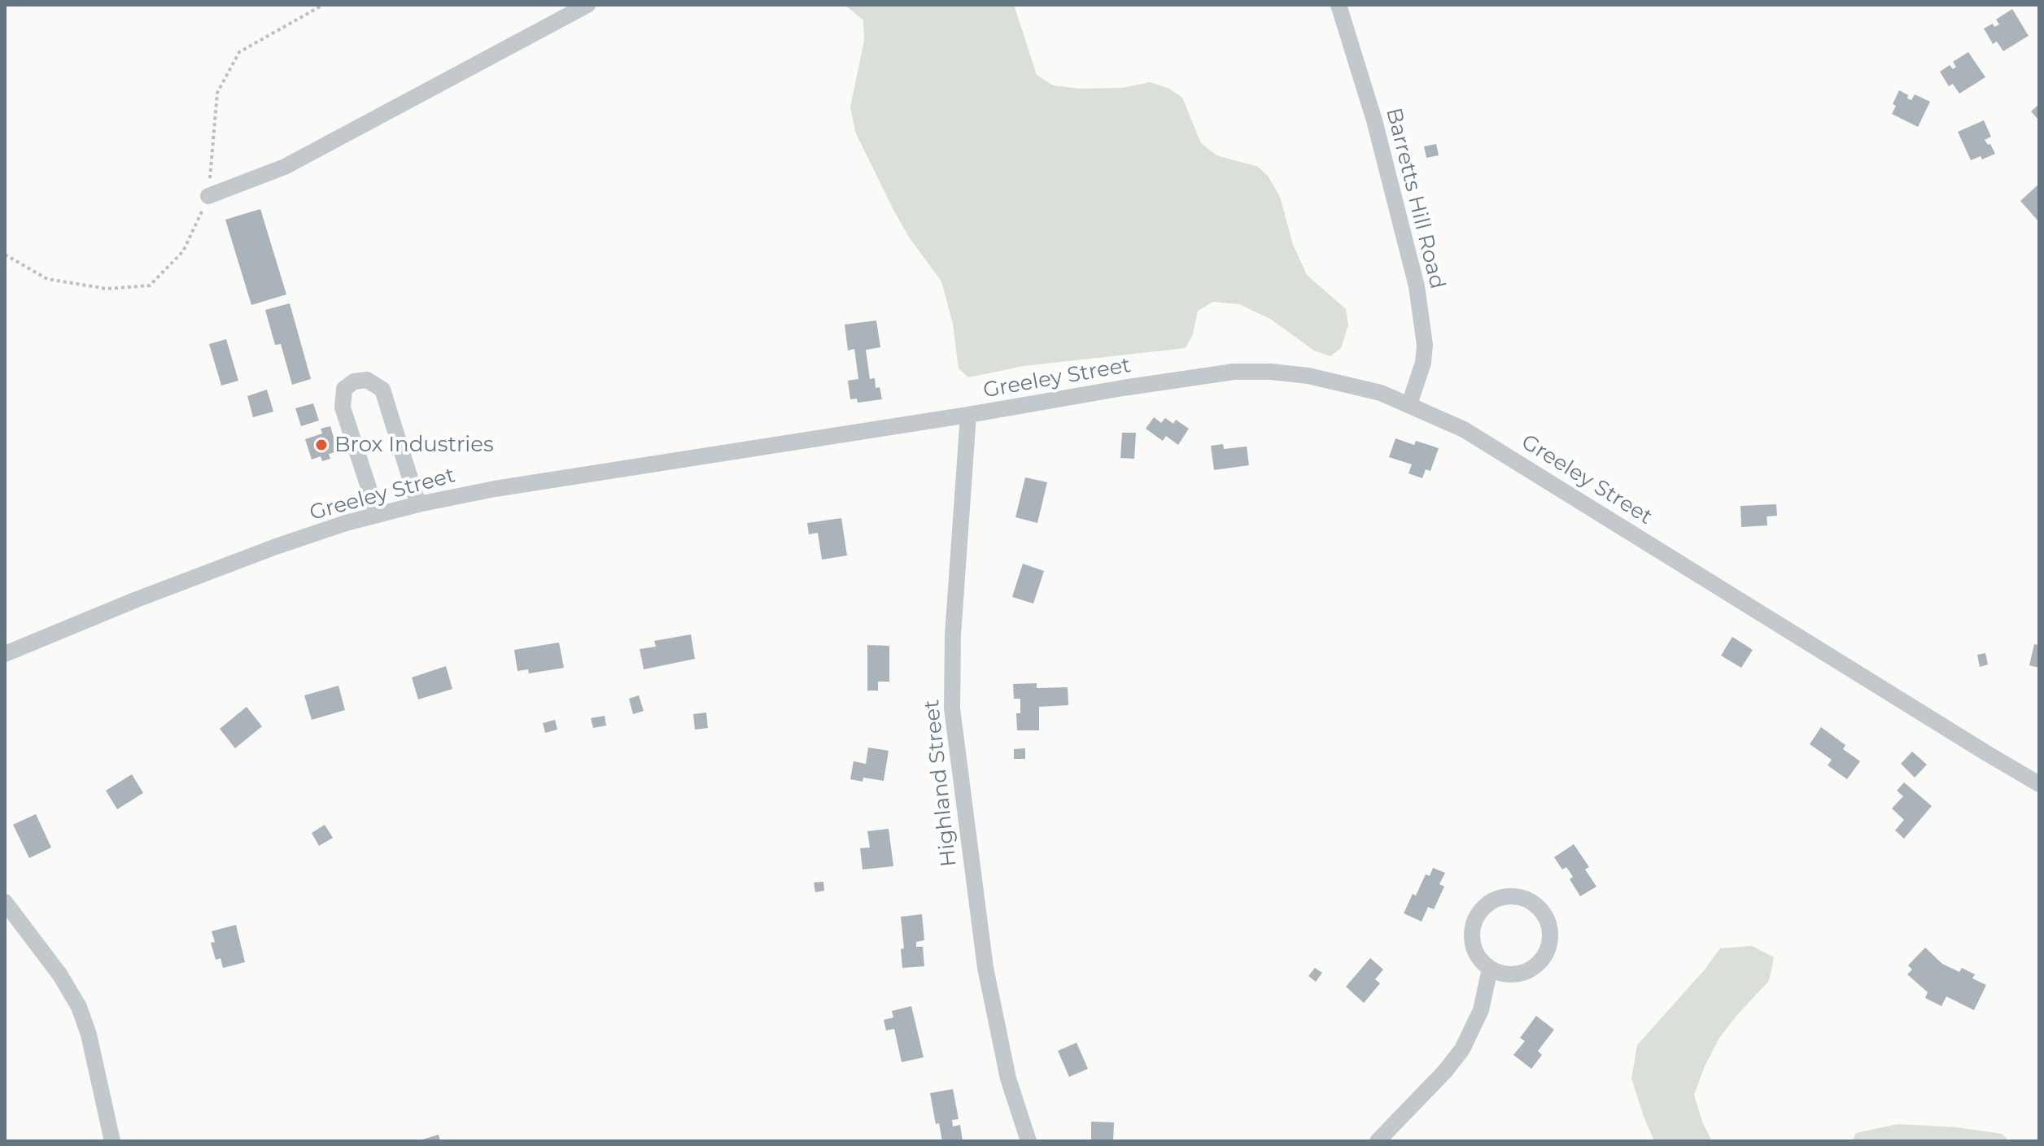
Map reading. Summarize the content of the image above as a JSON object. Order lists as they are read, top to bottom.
{
  "streets": {
    "street": ["Barretts Hill Road", "Greeley Street", "Highland Street"]
  },
  "crossings": [
    ["Barretts Hill Road", "Greeley Street"],
    ["Greeley Street", "Highland Street"]
  ],
  "places": ["Brox Industries"]
}
